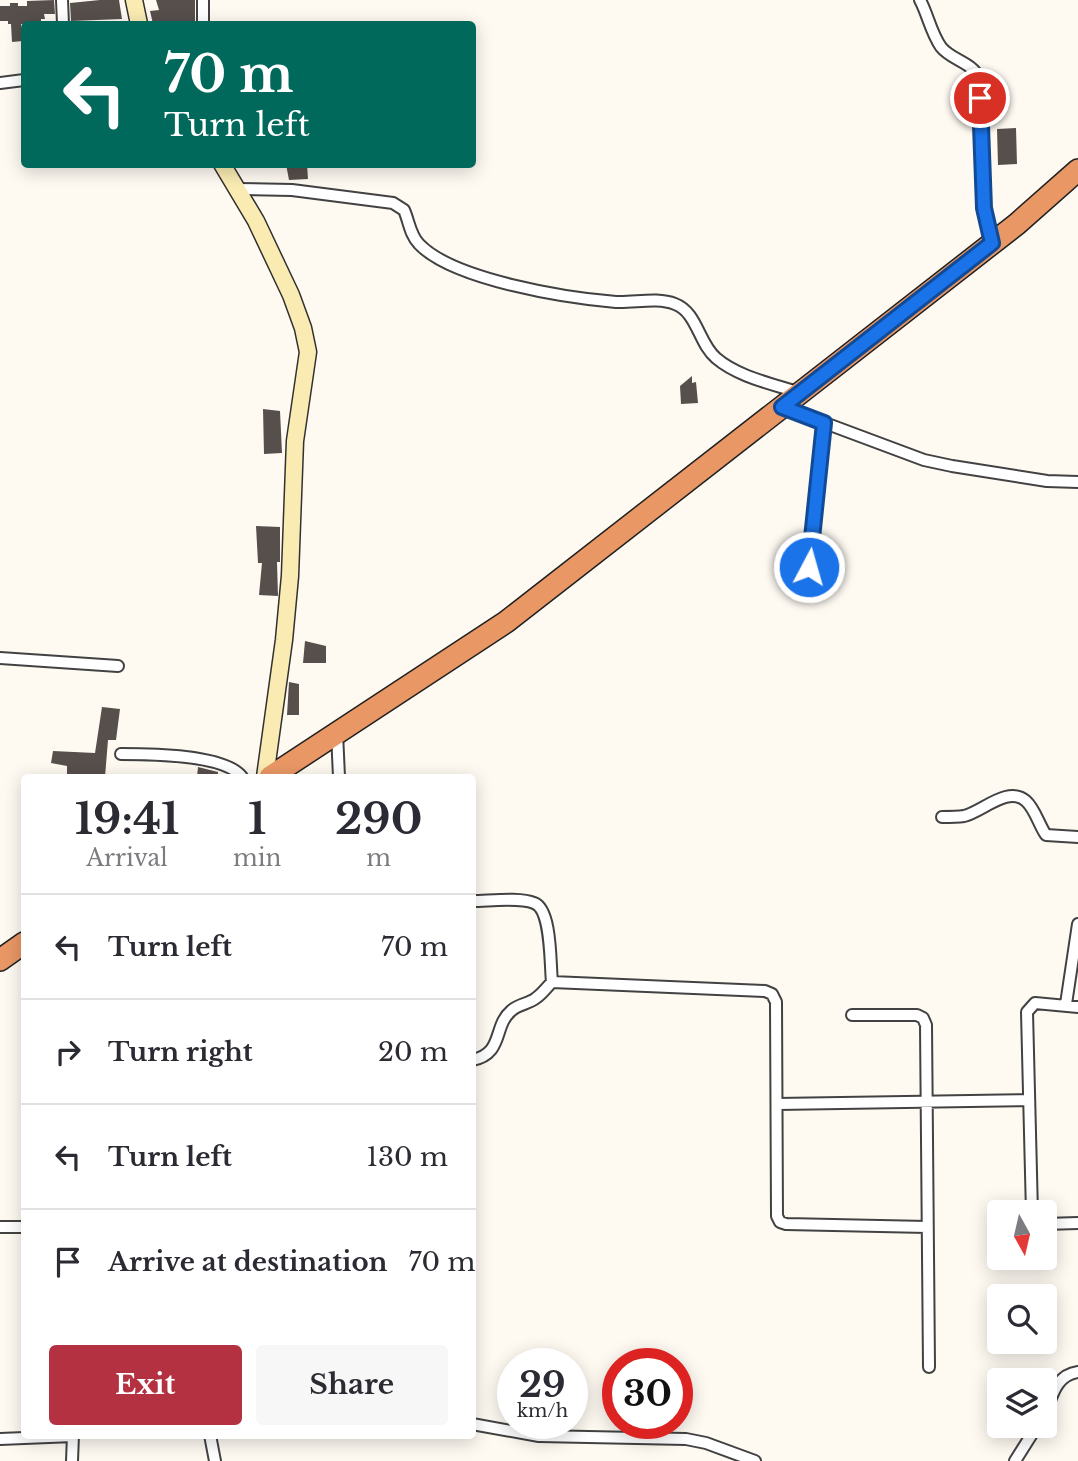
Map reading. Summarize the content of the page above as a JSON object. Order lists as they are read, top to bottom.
{
  "north": "bottom",
  "page": {
    "turn": ["70 m", "Turn left"],
    "eta": [
      "19:41",
      "Arrival",
      "1",
      "min",
      "290",
      "m"
    ],
    "list": [
      {
        "name": "Turn left",
        "value": "70 m"
      },
      {
        "name": "Turn right",
        "value": "20 m"
      },
      {
        "name": "Turn left",
        "value": "130 m"
      },
      {
        "name": "Arrive at destination",
        "value": "70 m"
      }
    ],
    "buttons": ["Exit", "Share"],
    "speed": "29 km/h",
    "limit": "30"
  }
}
